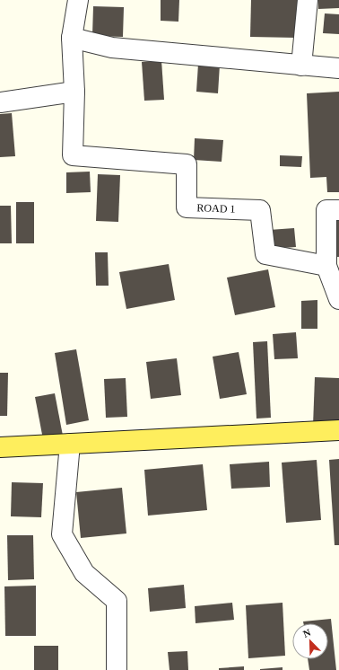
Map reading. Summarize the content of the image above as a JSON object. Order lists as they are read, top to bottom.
{
  "streets": {
    "street": ["ROAD 1"]
  },
  "north": "top left"
}
